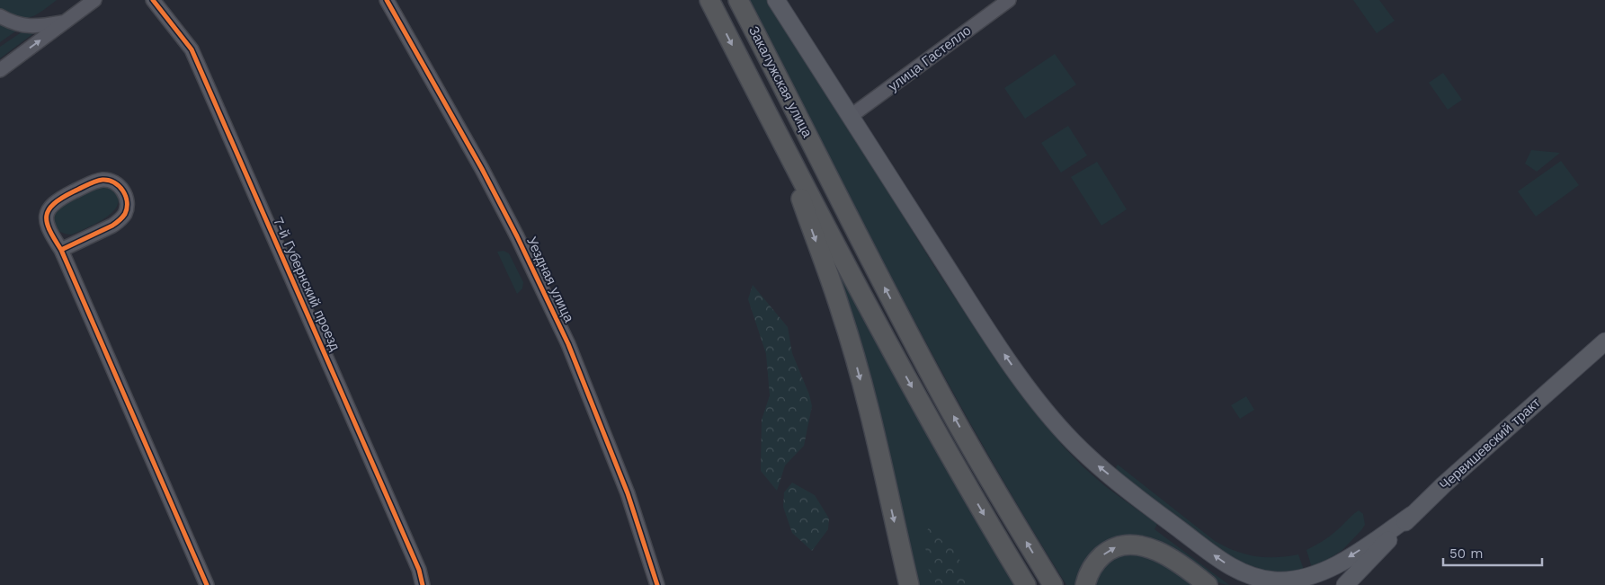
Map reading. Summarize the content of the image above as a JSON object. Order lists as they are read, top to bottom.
{
  "streets": {
    "highway": ["Закалужская улица"],
    "main road": ["Червишевский тракт"],
    "street": ["улица Гастелло", "Уездная улица", "7-й Губернский проезд"]
  },
  "scale_bar": "50 m"
}
